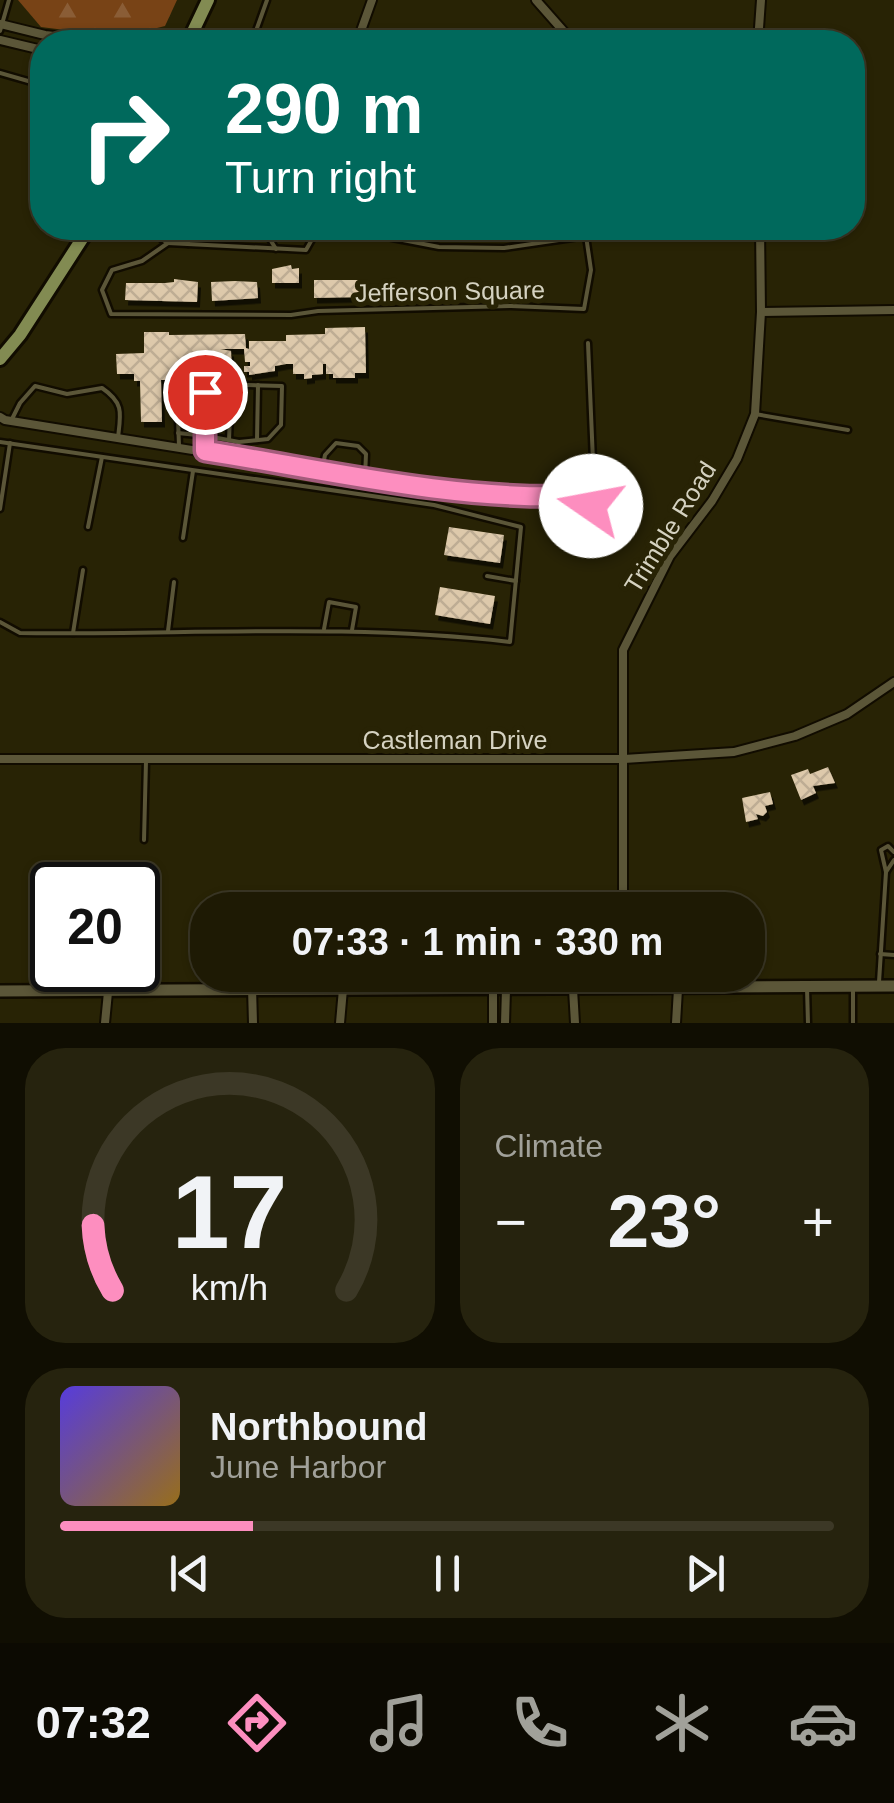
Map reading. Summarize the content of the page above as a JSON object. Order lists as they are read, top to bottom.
{
  "streets": {
    "street": ["Trimble Road", "Castleman Drive"],
    "lane": ["Jefferson Square"]
  },
  "crossings": [
    ["Trimble Road", "Castleman Drive"]
  ],
  "page": {
    "turn": ["290 m", "Turn right"],
    "limit": "20",
    "trip": "07:33 · 1 min · 330 m",
    "tile": "Climate",
    "heat": ["−", "23°", "+"],
    "song": ["Northbound", "June Harbor"],
    "tabs": "07:32",
    "gauge": ["17", "km/h"]
  }
}
